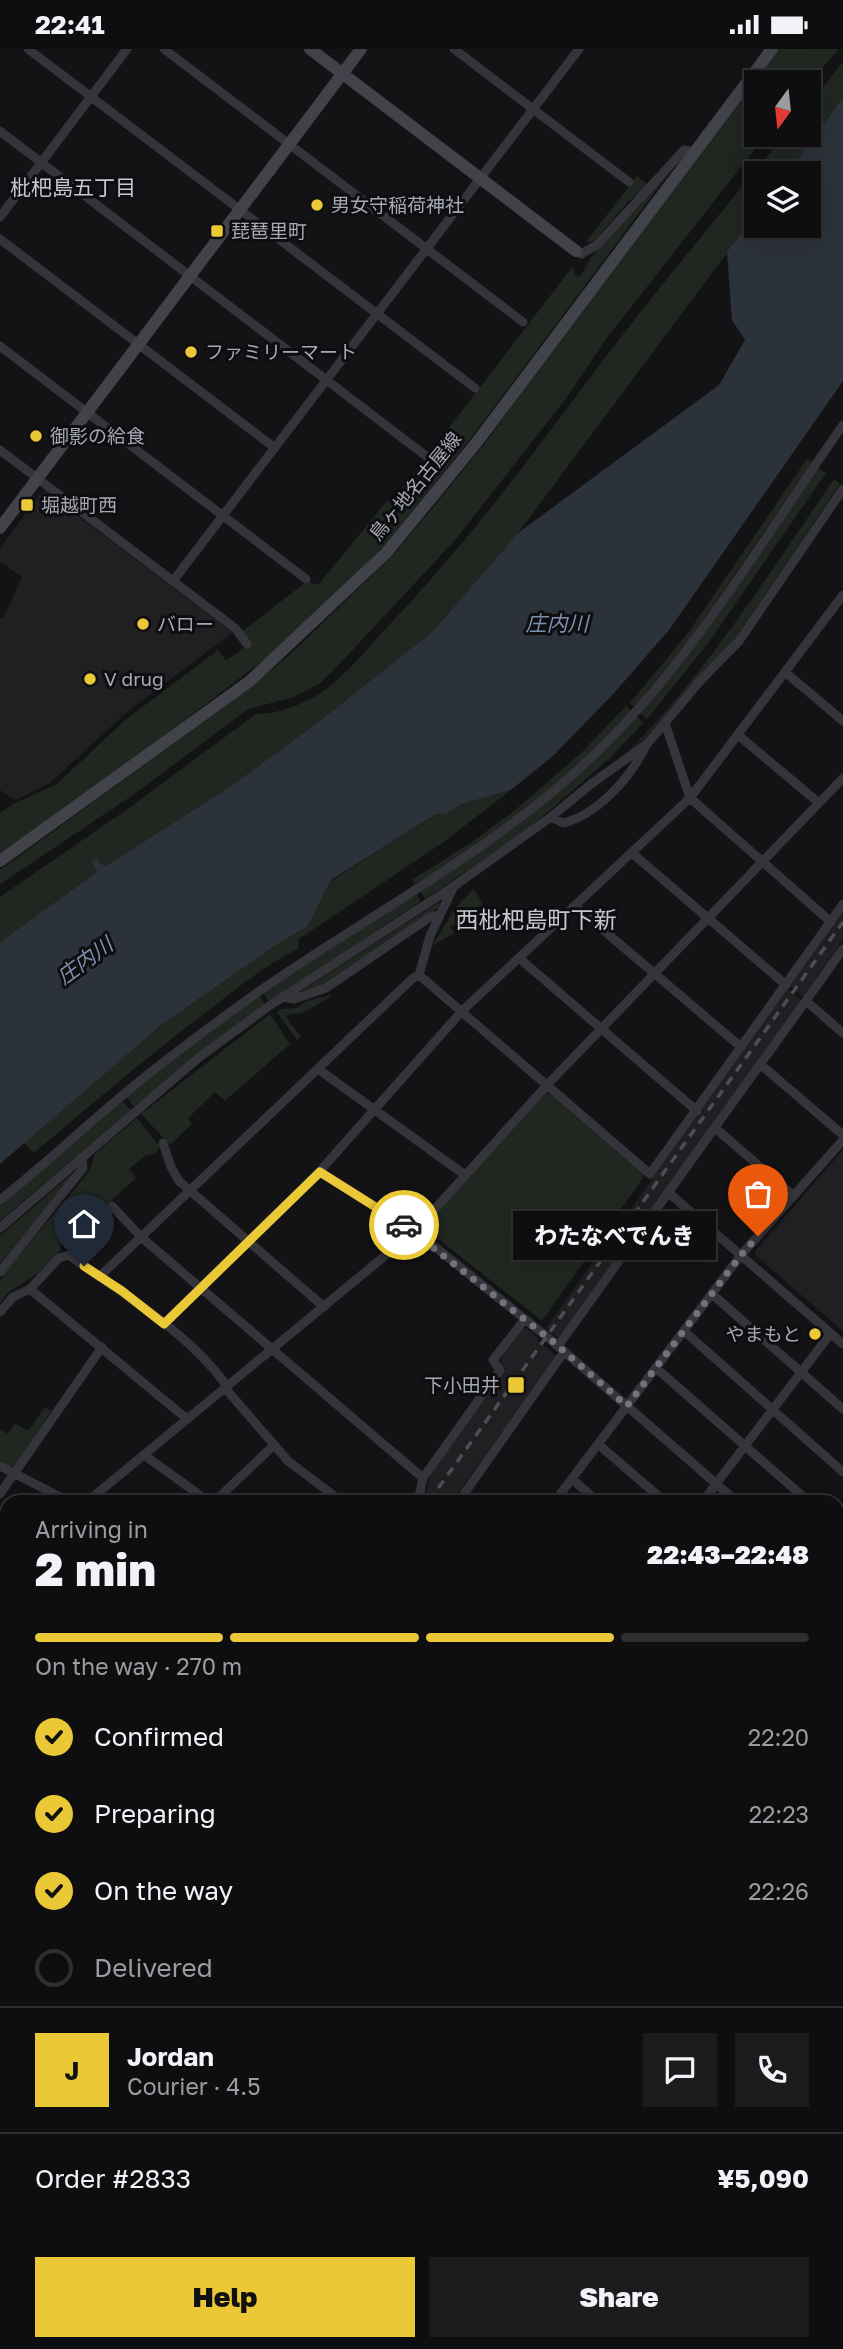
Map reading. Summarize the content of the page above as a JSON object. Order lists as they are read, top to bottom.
{
  "streets": {
    "main road": ["鳥ヶ地名古屋線"]
  },
  "districts": ["枇杷島五丁目", "西枇杷島町下新"],
  "water": ["庄内川"],
  "places": {
    "other": [
      "男女守稲荷神社",
      "ファミリーマート",
      "御影の給食",
      "バロー",
      "V drug",
      "わたなべでんき",
      "やまもと"
    ],
    "transit": ["琵琶里町", "堀越町西", "下小田井"]
  },
  "north": "bottom",
  "page": {
    "status": "22:41",
    "bubble": "わたなべでんき",
    "heading": ["2 min", "Arriving in", "22:43–22:48"],
    "panel": [
      "Jordan",
      "Courier · 4.5",
      "Order #2833",
      "¥5,090"
    ],
    "bar": "On the way · 270 m",
    "list": [
      ["Confirmed", "22:20"],
      ["Preparing", "22:23"],
      ["On the way", "22:26"],
      "Delivered"
    ],
    "round": "J",
    "buttons": ["Help", "Share"]
  }
}
